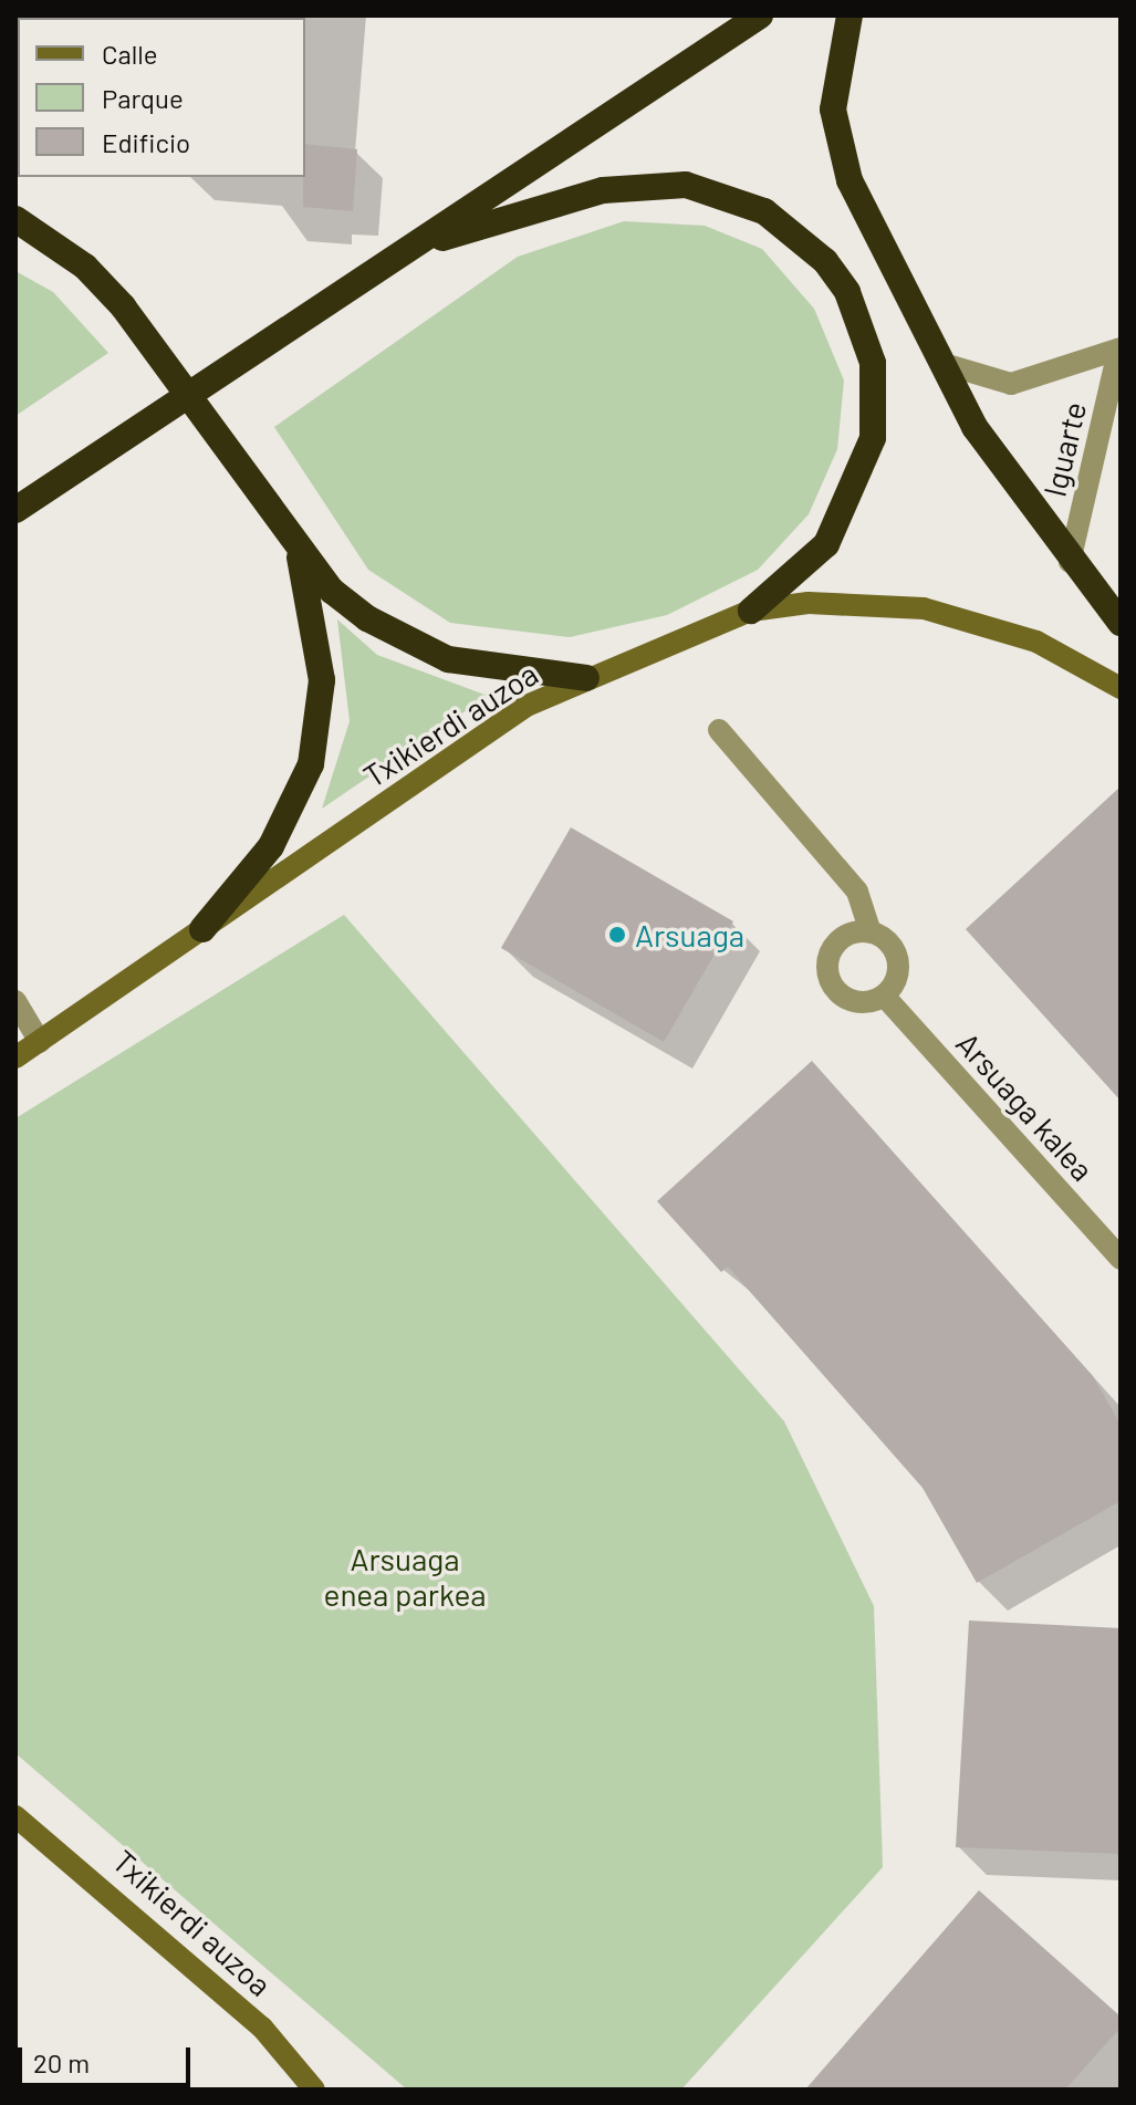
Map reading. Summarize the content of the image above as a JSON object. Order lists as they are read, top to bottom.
{
  "streets": {
    "street": ["Iguarte", "Txikierdi auzoa", "Arsuaga kalea"]
  },
  "parks": ["Arsuaga enea parkea"],
  "places": ["Arsuaga"],
  "legend": ["Calle", "Parque", "Edificio"],
  "scale_bar": "20 m"
}
